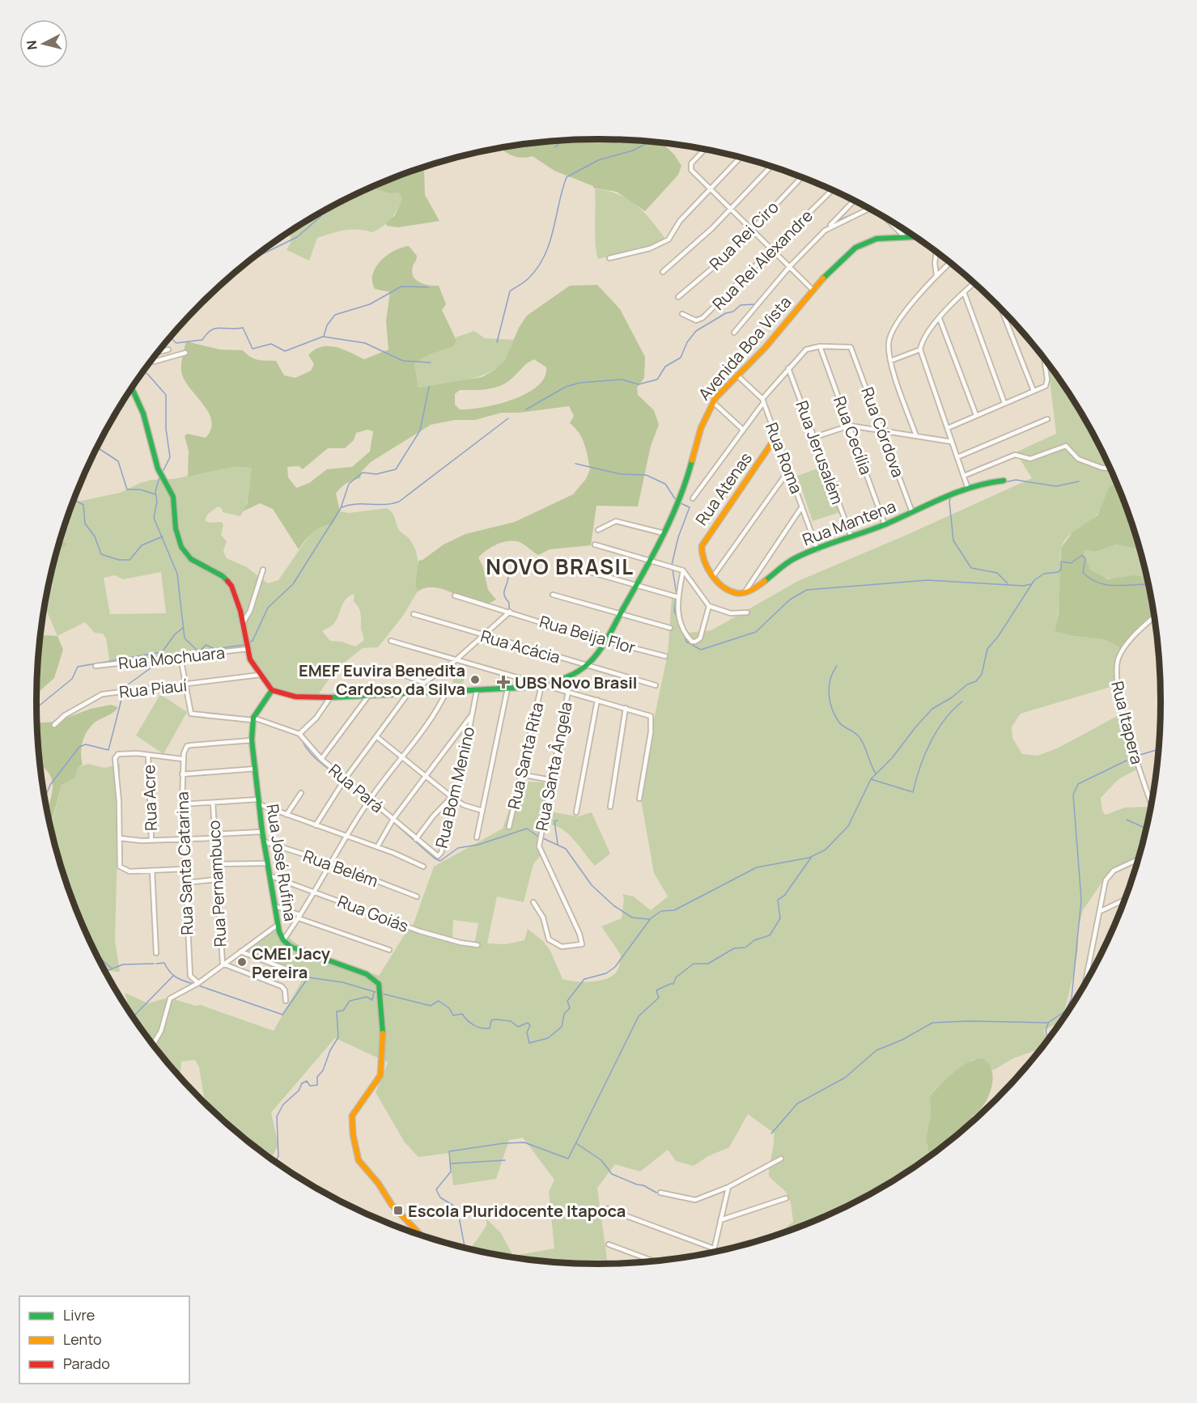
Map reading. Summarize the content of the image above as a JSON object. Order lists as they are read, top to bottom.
{
  "streets": {
    "street": [
      "Rua Rei Ciro",
      "Rua Rei Alexandre",
      "Avenida Boa Vista",
      "Rua Córdova",
      "Rua Cecília",
      "Rua Jerusalém",
      "Rua Roma",
      "Rua Atenas",
      "Rua Mantena",
      "Rua Beija Flor",
      "Rua Acácia",
      "Rua Mochuara",
      "Rua Piauí",
      "Rua Itapera",
      "Rua Santa Rita",
      "Rua Santa Ângela",
      "Rua Bom Menino",
      "Rua Pará",
      "Rua Acre",
      "Rua José Rufina",
      "Rua Santa Catarina",
      "Rua Belém",
      "Rua Pernambuco",
      "Rua Goiás"
    ]
  },
  "crossings": [
    ["Avenida Boa Vista", "Rua Roma"],
    ["Avenida Boa Vista", "Rua Beija Flor"],
    ["Avenida Boa Vista", "Rua Acácia"],
    ["Avenida Boa Vista", "Rua Santa Rita"],
    ["Avenida Boa Vista", "Rua Bom Menino"],
    ["Rua Córdova", "Rua Cecília"],
    ["Rua Córdova", "Rua Mantena"],
    ["Rua Cecília", "Rua Mantena"],
    ["Rua Jerusalém", "Rua Mantena"],
    ["Rua Roma", "Rua Atenas"],
    ["Rua Roma", "Rua Mantena"],
    ["Rua Atenas", "Rua Mantena"],
    ["Rua Bom Menino", "Rua Pará"],
    ["Rua José Rufina", "Rua Santa Catarina"],
    ["Rua José Rufina", "Rua Belém"],
    ["Rua José Rufina", "Rua Goiás"]
  ],
  "districts": ["NOVO BRASIL"],
  "places": {
    "other": ["EMEF Euvira Benedita Cardoso da Silva", "CMEI Jacy Pereira"],
    "health": ["UBS Novo Brasil"],
    "transit": ["Escola Pluridocente Itapoca"]
  },
  "legend": ["Livre", "Lento", "Parado"],
  "north": "left"
}
